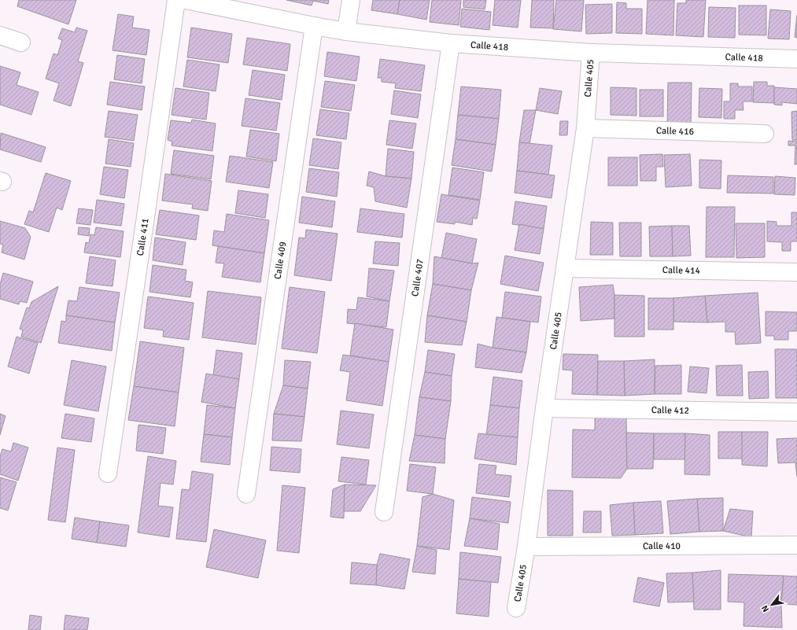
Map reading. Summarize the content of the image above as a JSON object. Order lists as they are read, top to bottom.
{
  "streets": {
    "street": [
      "Calle 418",
      "Calle 405",
      "Calle 416",
      "Calle 411",
      "Calle 409",
      "Calle 414",
      "Calle 407",
      "Calle 412",
      "Calle 410"
    ]
  },
  "crossings": [
    ["Calle 418", "Calle 405"],
    ["Calle 418", "Calle 409"],
    ["Calle 418", "Calle 407"],
    ["Calle 405", "Calle 416"],
    ["Calle 405", "Calle 414"],
    ["Calle 405", "Calle 412"],
    ["Calle 405", "Calle 410"]
  ],
  "north": "bottom left"
}
